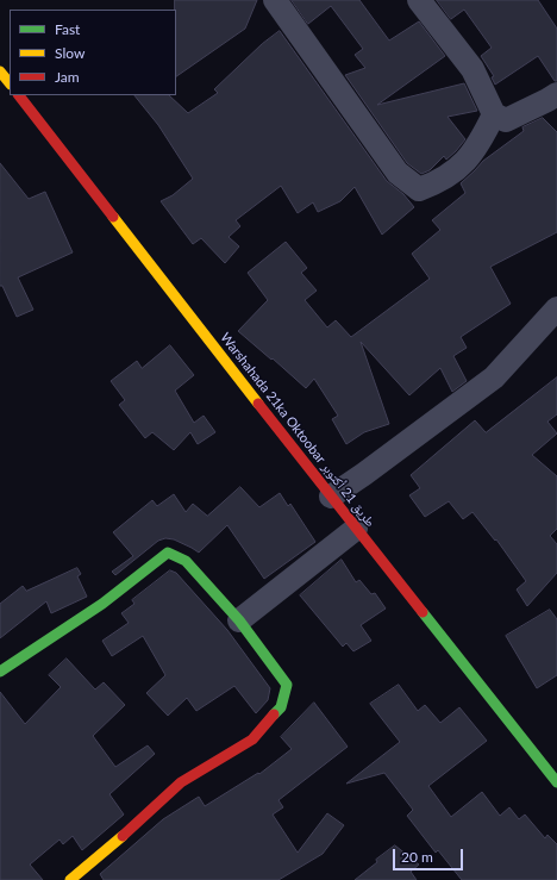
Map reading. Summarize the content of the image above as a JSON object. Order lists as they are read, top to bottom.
{
  "streets": {
    "main road": ["Warshahada 21ka Oktoobar طريق 21 أكتوبر"]
  },
  "legend": ["Fast", "Slow", "Jam"],
  "scale_bar": "20 m"
}
